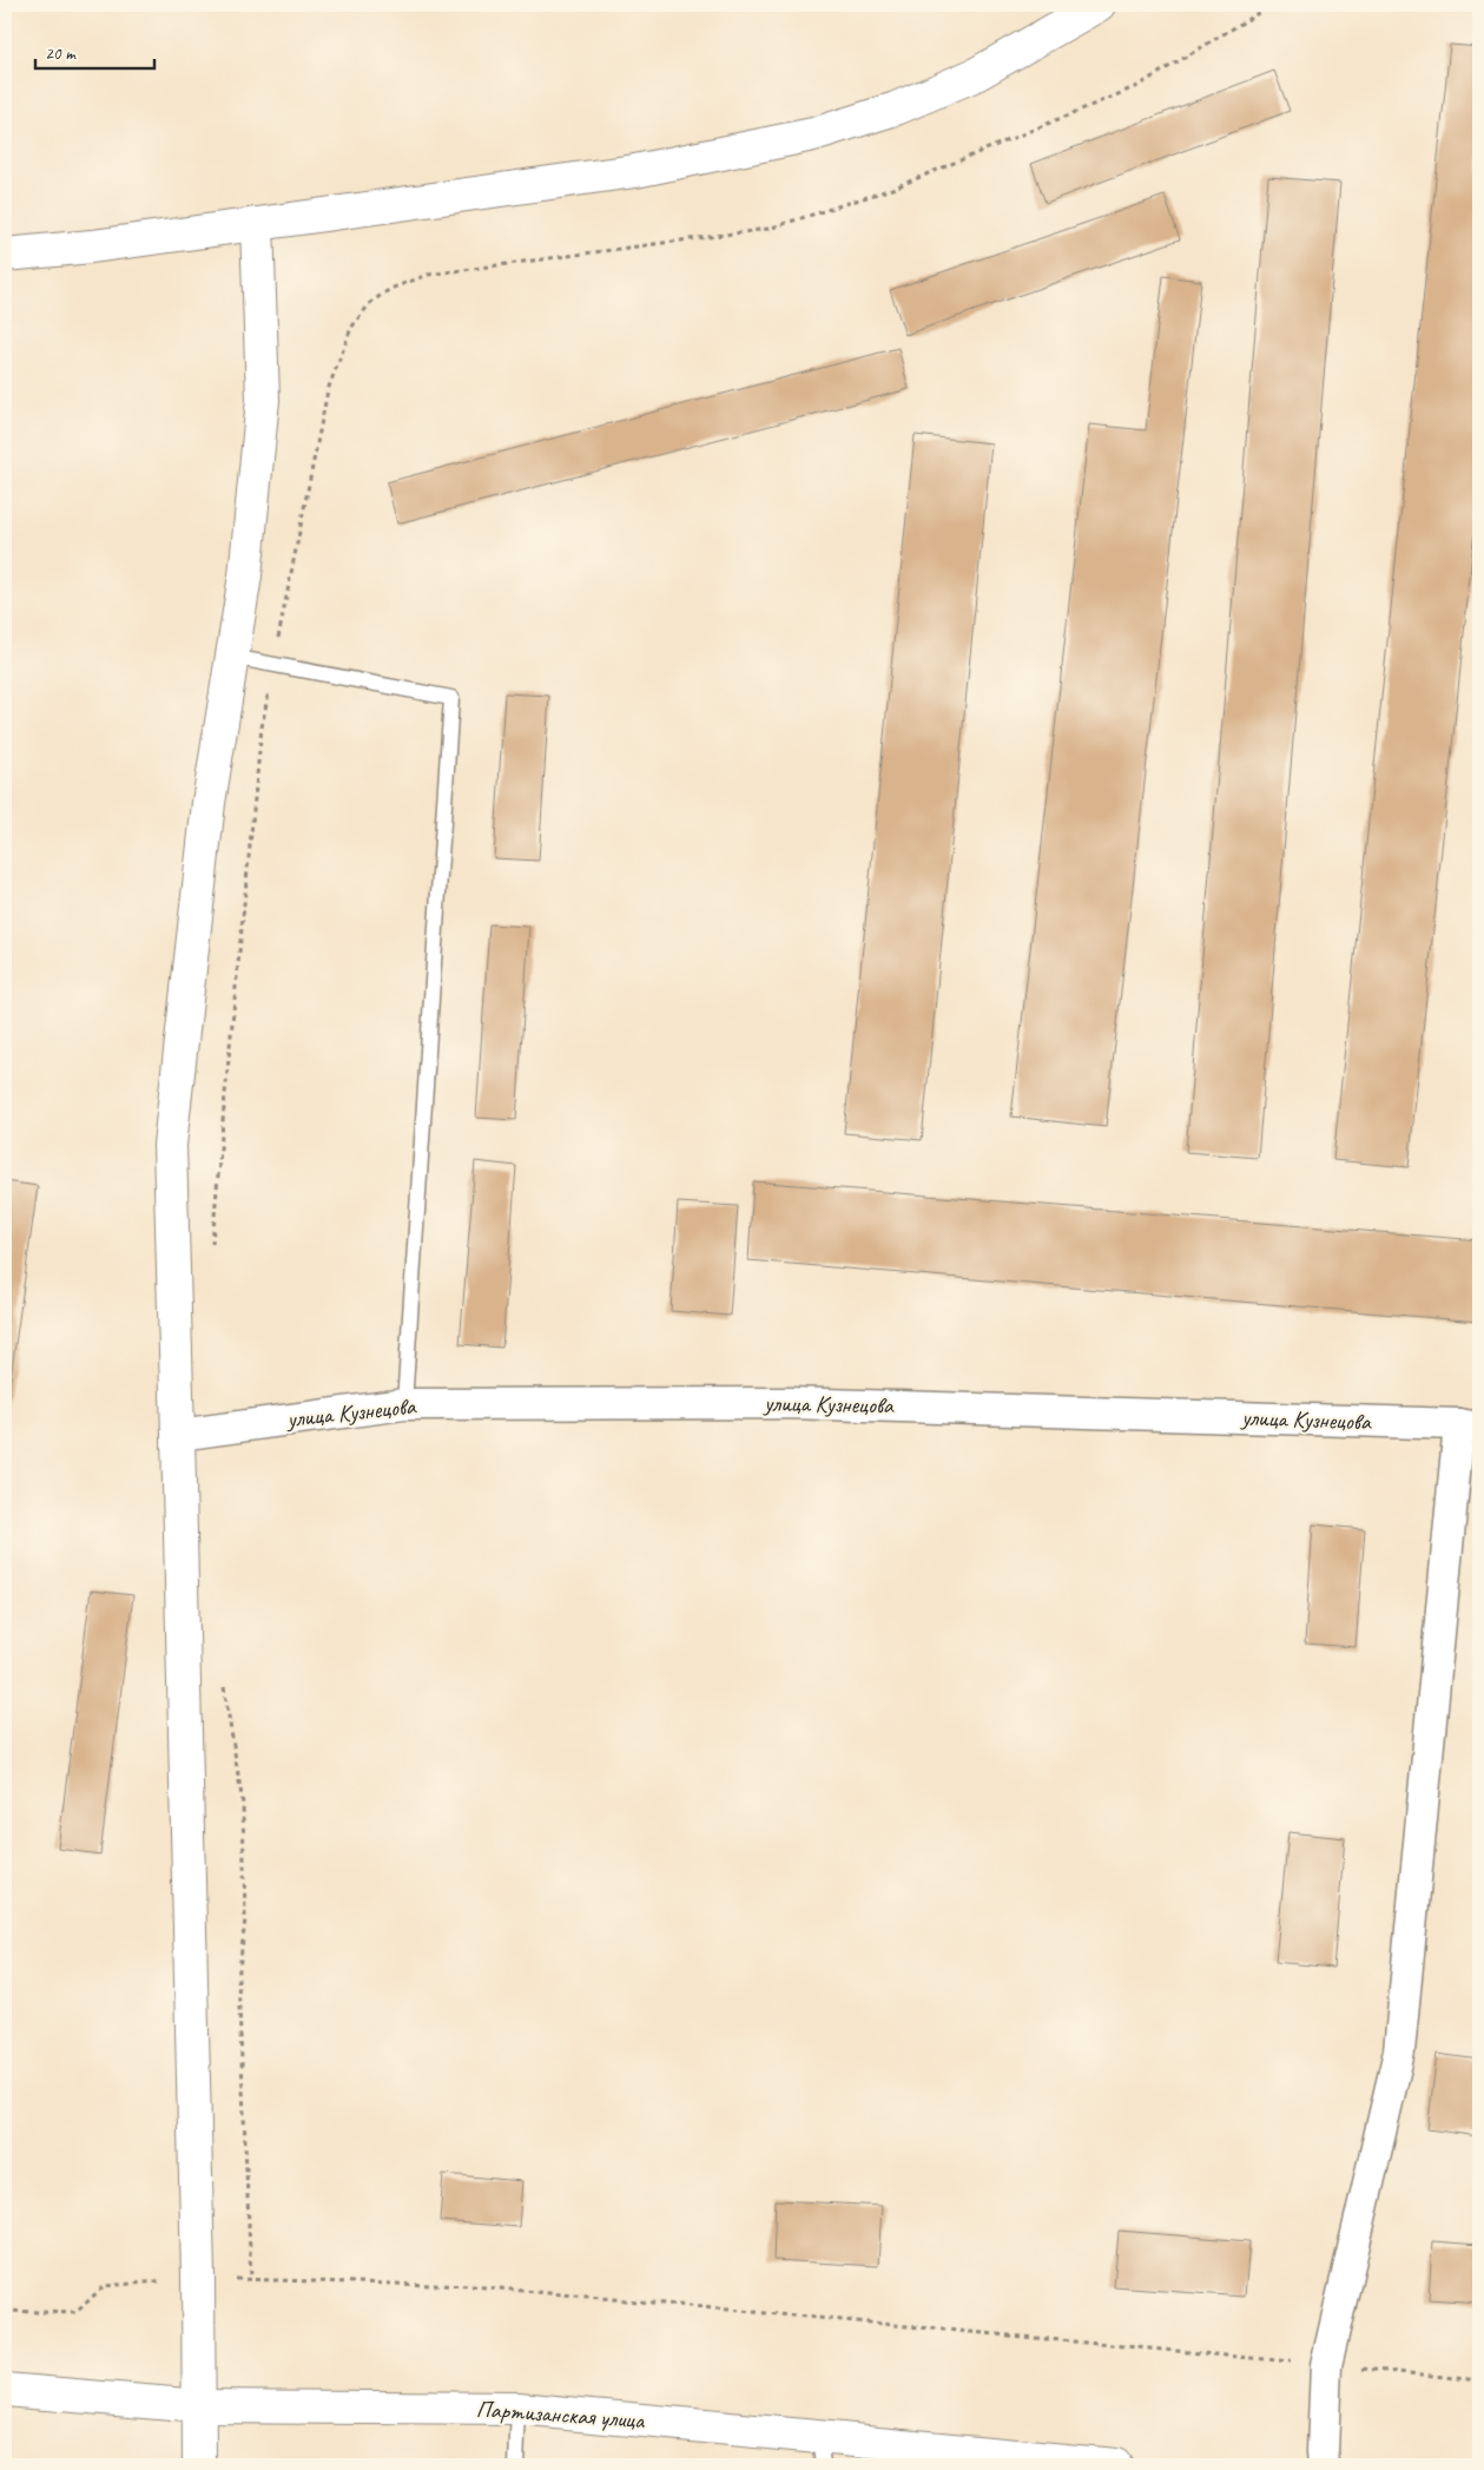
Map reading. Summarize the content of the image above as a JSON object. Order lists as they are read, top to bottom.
{
  "streets": {
    "main road": ["Партизанская улица"],
    "street": ["улица Кузнецова"]
  },
  "scale_bar": "20 m"
}
